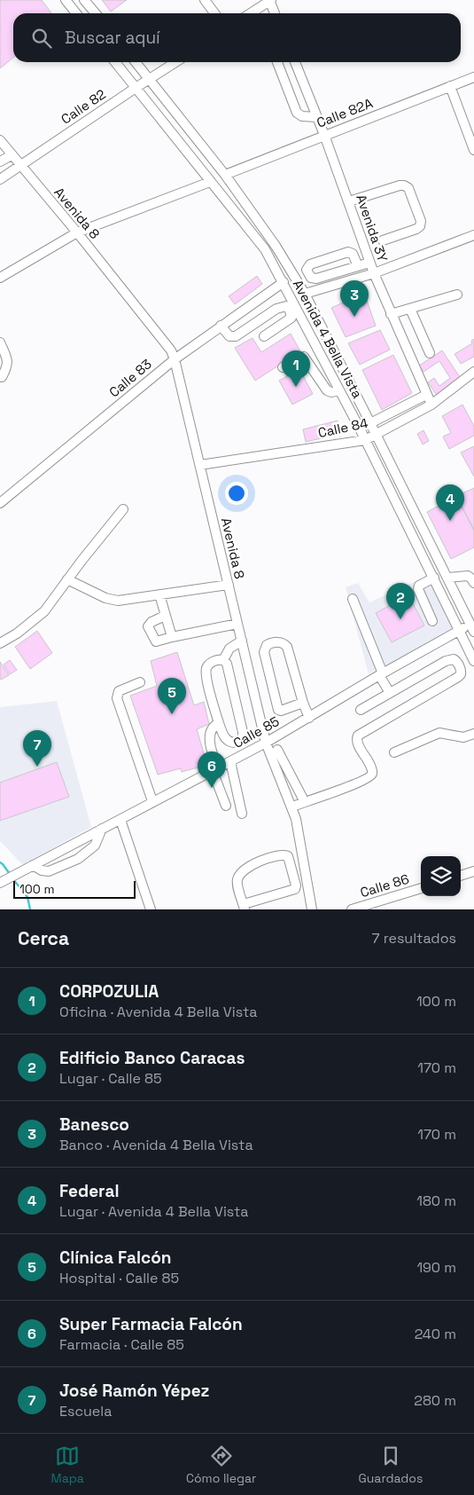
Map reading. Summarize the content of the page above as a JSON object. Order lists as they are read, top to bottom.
{
  "streets": {
    "street": [
      "Calle 82",
      "Calle 82A",
      "Avenida 8",
      "Avenida 3Y",
      "Avenida 4 Bella Vista",
      "Calle 83",
      "Calle 84",
      "Calle 85",
      "Calle 86"
    ]
  },
  "crossings": [
    ["Calle 82", "Avenida 8"],
    ["Calle 82", "Avenida 4 Bella Vista"],
    ["Calle 82A", "Avenida 3Y"],
    ["Calle 82A", "Avenida 4 Bella Vista"],
    ["Avenida 8", "Calle 83"],
    ["Avenida 8", "Calle 84"],
    ["Avenida 8", "Calle 85"],
    ["Avenida 3Y", "Calle 84"],
    ["Avenida 4 Bella Vista", "Calle 83"],
    ["Avenida 4 Bella Vista", "Calle 84"],
    ["Avenida 4 Bella Vista", "Calle 85"]
  ],
  "scale_bar": "100 m",
  "page": {
    "search": "Buscar aquí",
    "pins": [
      "3",
      "1",
      "4",
      "2",
      "5",
      "7",
      "6"
    ],
    "scale": "100 m",
    "heading": ["Cerca", "7 resultados"],
    "list": [
      {
        "mark": "1",
        "name": "CORPOZULIA",
        "note": "Oficina · Avenida 4 Bella Vista",
        "value": "100 m"
      },
      {
        "mark": "2",
        "name": "Edificio Banco Caracas",
        "note": "Lugar · Calle 85",
        "value": "170 m"
      },
      {
        "mark": "3",
        "name": "Banesco",
        "note": "Banco · Avenida 4 Bella Vista",
        "value": "170 m"
      },
      {
        "mark": "4",
        "name": "Federal",
        "note": "Lugar · Avenida 4 Bella Vista",
        "value": "180 m"
      },
      {
        "mark": "5",
        "name": "Clínica Falcón",
        "note": "Hospital · Calle 85",
        "value": "190 m"
      },
      {
        "mark": "6",
        "name": "Super Farmacia Falcón",
        "note": "Farmacia · Calle 85",
        "value": "240 m"
      },
      {
        "mark": "7",
        "name": "José Ramón Yépez",
        "note": "Escuela",
        "value": "280 m"
      }
    ],
    "nav": ["Mapa", "Cómo llegar", "Guardados"]
  }
}
